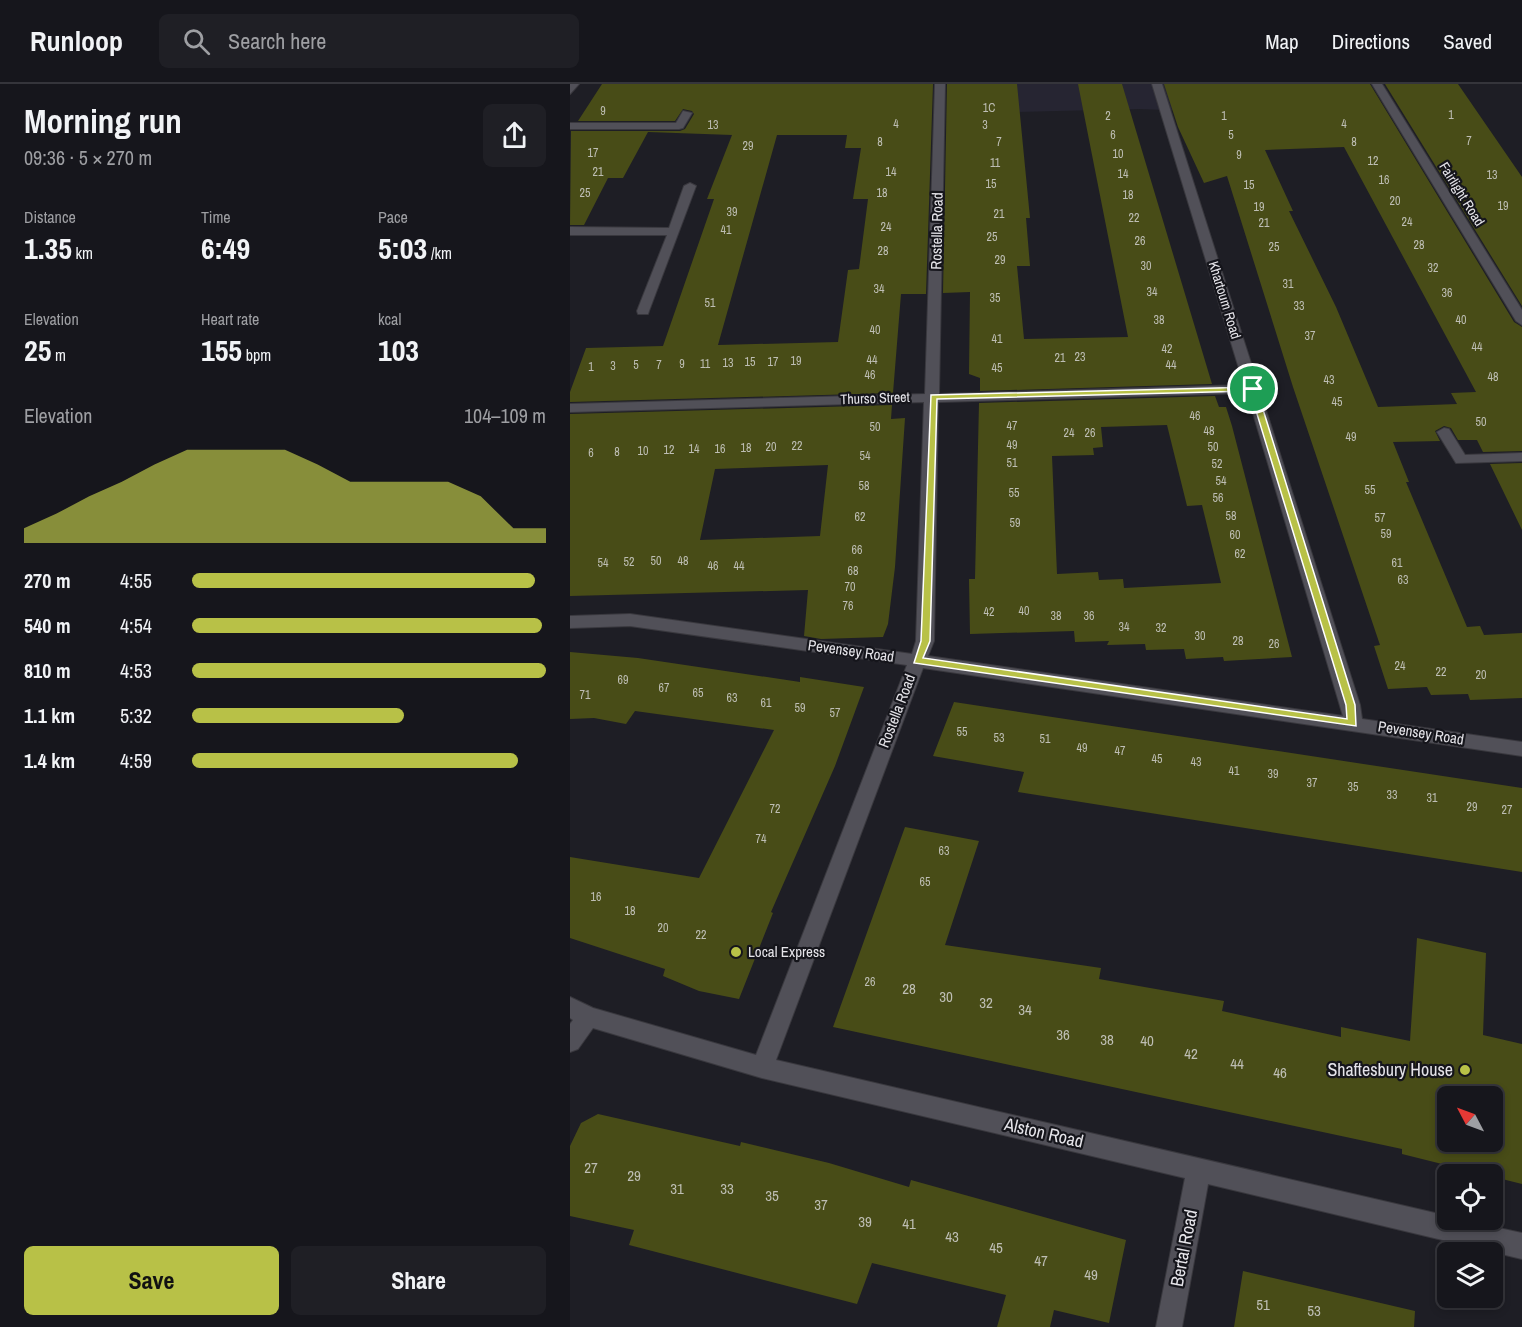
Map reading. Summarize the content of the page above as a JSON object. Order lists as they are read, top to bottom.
{
  "streets": {
    "street": [
      "Fairlight Road",
      "Rostella Road",
      "Khartoum Road",
      "Thurso Street",
      "Pevensey Road",
      "Alston Road",
      "Bertal Road"
    ]
  },
  "crossings": [
    ["Rostella Road", "Thurso Street"],
    ["Rostella Road", "Pevensey Road"],
    ["Rostella Road", "Alston Road"],
    ["Khartoum Road", "Thurso Street"],
    ["Khartoum Road", "Pevensey Road"],
    ["Alston Road", "Bertal Road"]
  ],
  "places": ["Local Express", "Shaftesbury House"],
  "house_numbers": [
    "1C",
    "9",
    "1",
    "2",
    "1",
    "4",
    "4",
    "13",
    "3",
    "6",
    "5",
    "7",
    "8",
    "7",
    "8",
    "29",
    "17",
    "10",
    "9",
    "12",
    "11",
    "21",
    "14",
    "14",
    "13",
    "16",
    "15",
    "15",
    "25",
    "18",
    "18",
    "20",
    "19",
    "19",
    "39",
    "21",
    "22",
    "24",
    "21",
    "24",
    "41",
    "25",
    "26",
    "28",
    "25",
    "28",
    "29",
    "30",
    "32",
    "31",
    "34",
    "34",
    "36",
    "35",
    "51",
    "33",
    "38",
    "40",
    "40",
    "37",
    "41",
    "44",
    "42",
    "23",
    "21",
    "44",
    "19",
    "15",
    "17",
    "13",
    "9",
    "11",
    "5",
    "7",
    "44",
    "3",
    "1",
    "45",
    "46",
    "48",
    "43",
    "45",
    "46",
    "50",
    "47",
    "50",
    "48",
    "24",
    "26",
    "49",
    "49",
    "22",
    "20",
    "50",
    "18",
    "14",
    "16",
    "12",
    "10",
    "8",
    "6",
    "54",
    "51",
    "52",
    "54",
    "58",
    "55",
    "55",
    "56",
    "58",
    "62",
    "57",
    "59",
    "59",
    "60",
    "66",
    "62",
    "50",
    "48",
    "52",
    "54",
    "61",
    "46",
    "44",
    "68",
    "63",
    "70",
    "76",
    "40",
    "42",
    "38",
    "36",
    "34",
    "32",
    "30",
    "28",
    "26",
    "24",
    "22",
    "20",
    "69",
    "67",
    "65",
    "71",
    "63",
    "61",
    "59",
    "57",
    "55",
    "53",
    "51",
    "49",
    "47",
    "45",
    "43",
    "41",
    "39",
    "37",
    "35",
    "33",
    "31",
    "29",
    "72",
    "27",
    "74",
    "63",
    "65",
    "16",
    "18",
    "20",
    "22",
    "26",
    "28",
    "30",
    "32",
    "34",
    "36",
    "38",
    "40",
    "42",
    "44",
    "46",
    "27",
    "29",
    "31",
    "33",
    "35",
    "37",
    "39",
    "41",
    "43",
    "45",
    "47",
    "49",
    "51",
    "53"
  ],
  "north": "top left",
  "page": {
    "header": "Runloop",
    "search": "Search here",
    "nav": ["Map", "Directions", "Saved"],
    "heading": ["Morning run", "09:36 · 5 × 270 m"],
    "stats": [
      ["Distance", "1.35 km"],
      ["Time", "6:49"],
      ["Pace", "5:03 /km"],
      ["Elevation", "25 m"],
      ["Heart rate", "155 bpm"],
      ["kcal", "103"]
    ],
    "chart": ["Elevation", "104–109 m"],
    "list": [
      {
        "name": "270 m",
        "note": "4:55"
      },
      {
        "name": "540 m",
        "note": "4:54"
      },
      {
        "name": "810 m",
        "note": "4:53"
      },
      {
        "name": "1.1 km",
        "note": "5:32"
      },
      {
        "name": "1.4 km",
        "note": "4:59"
      }
    ],
    "buttons": ["Save", "Share"]
  }
}
